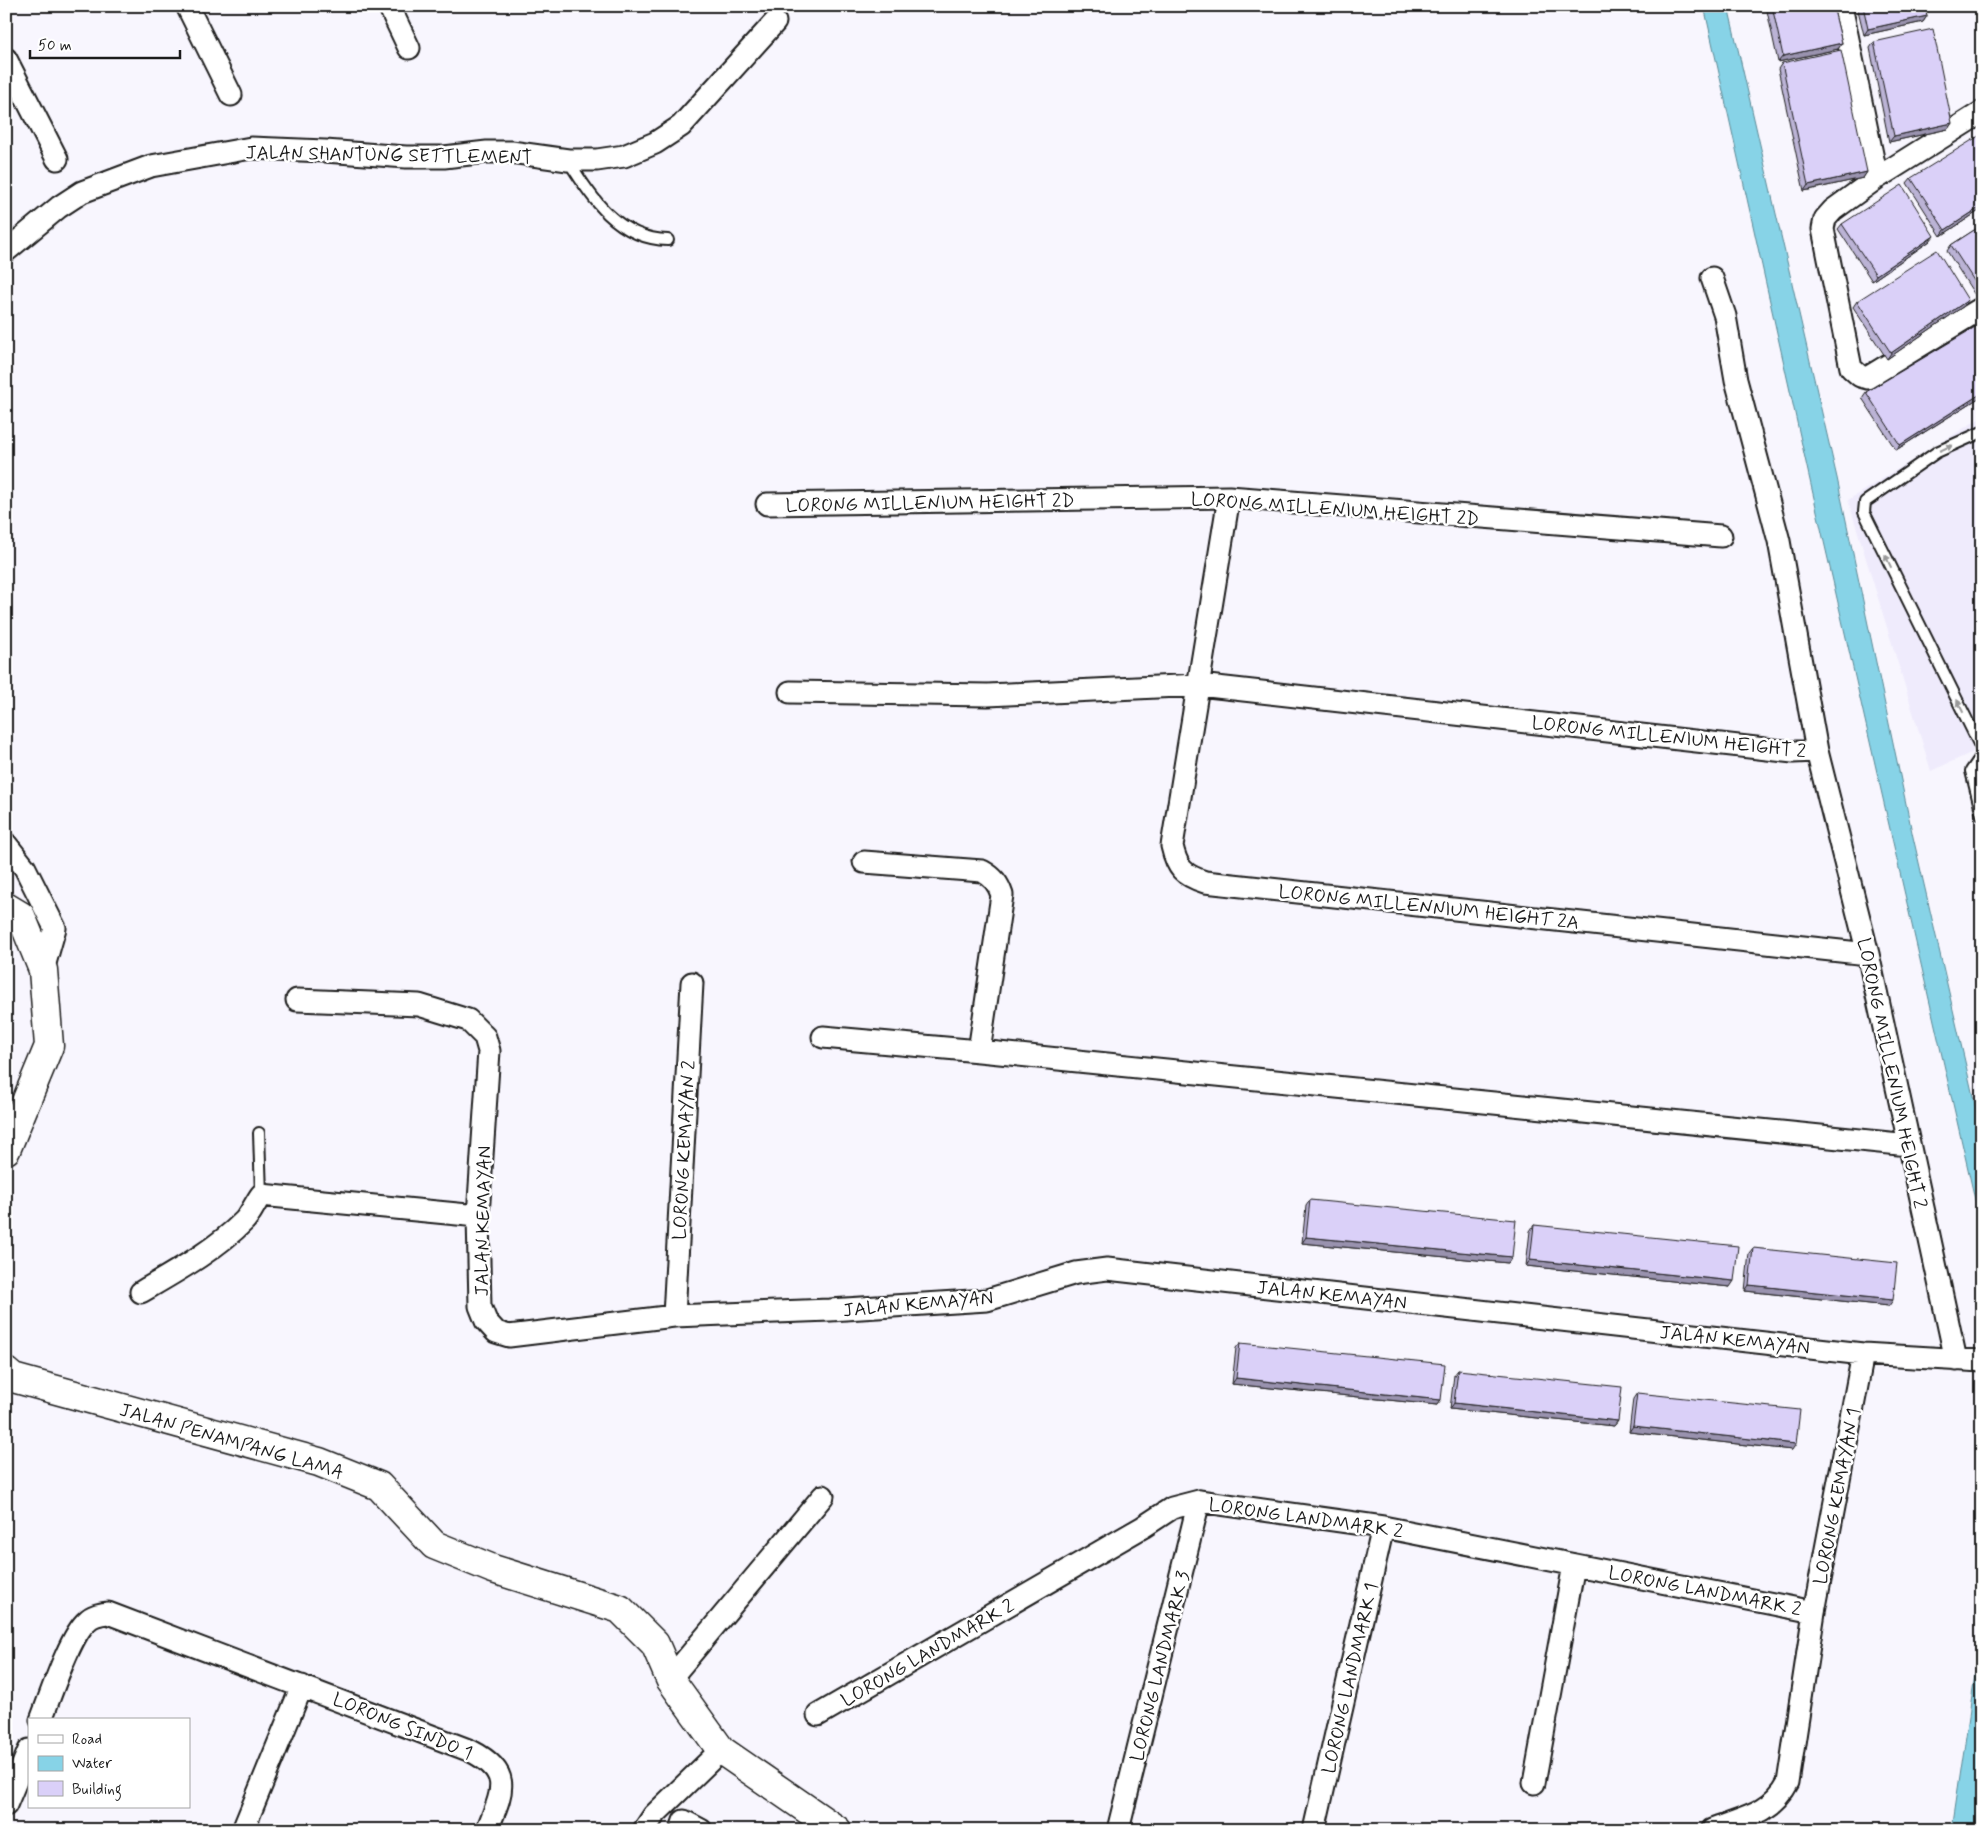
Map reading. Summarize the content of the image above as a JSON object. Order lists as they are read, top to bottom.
{
  "streets": {
    "main road": ["JALAN PENAMPANG LAMA"],
    "street": [
      "JALAN SHANTUNG SETTLEMENT",
      "LORONG MILLENIUM HEIGHT 2D",
      "LORONG MILLENIUM HEIGHT 2",
      "LORONG MILLENNIUM HEIGHT 2A",
      "LORONG KEMAYAN 2",
      "JALAN KEMAYAN",
      "LORONG KEMAYAN 1",
      "LORONG LANDMARK 2",
      "LORONG LANDMARK 3",
      "LORONG LANDMARK 1",
      "LORONG SINDO 1"
    ]
  },
  "crossings": [
    ["LORONG MILLENIUM HEIGHT 2D", "LORONG MILLENNIUM HEIGHT 2A"],
    ["LORONG MILLENIUM HEIGHT 2", "LORONG MILLENNIUM HEIGHT 2A"],
    ["LORONG MILLENIUM HEIGHT 2", "JALAN KEMAYAN"],
    ["LORONG KEMAYAN 2", "JALAN KEMAYAN"],
    ["JALAN KEMAYAN", "LORONG KEMAYAN 1"],
    ["LORONG KEMAYAN 1", "LORONG LANDMARK 2"],
    ["LORONG LANDMARK 2", "LORONG LANDMARK 3"],
    ["LORONG LANDMARK 2", "LORONG LANDMARK 1"]
  ],
  "legend": ["Road", "Water", "Building"],
  "scale_bar": "50 m"
}
